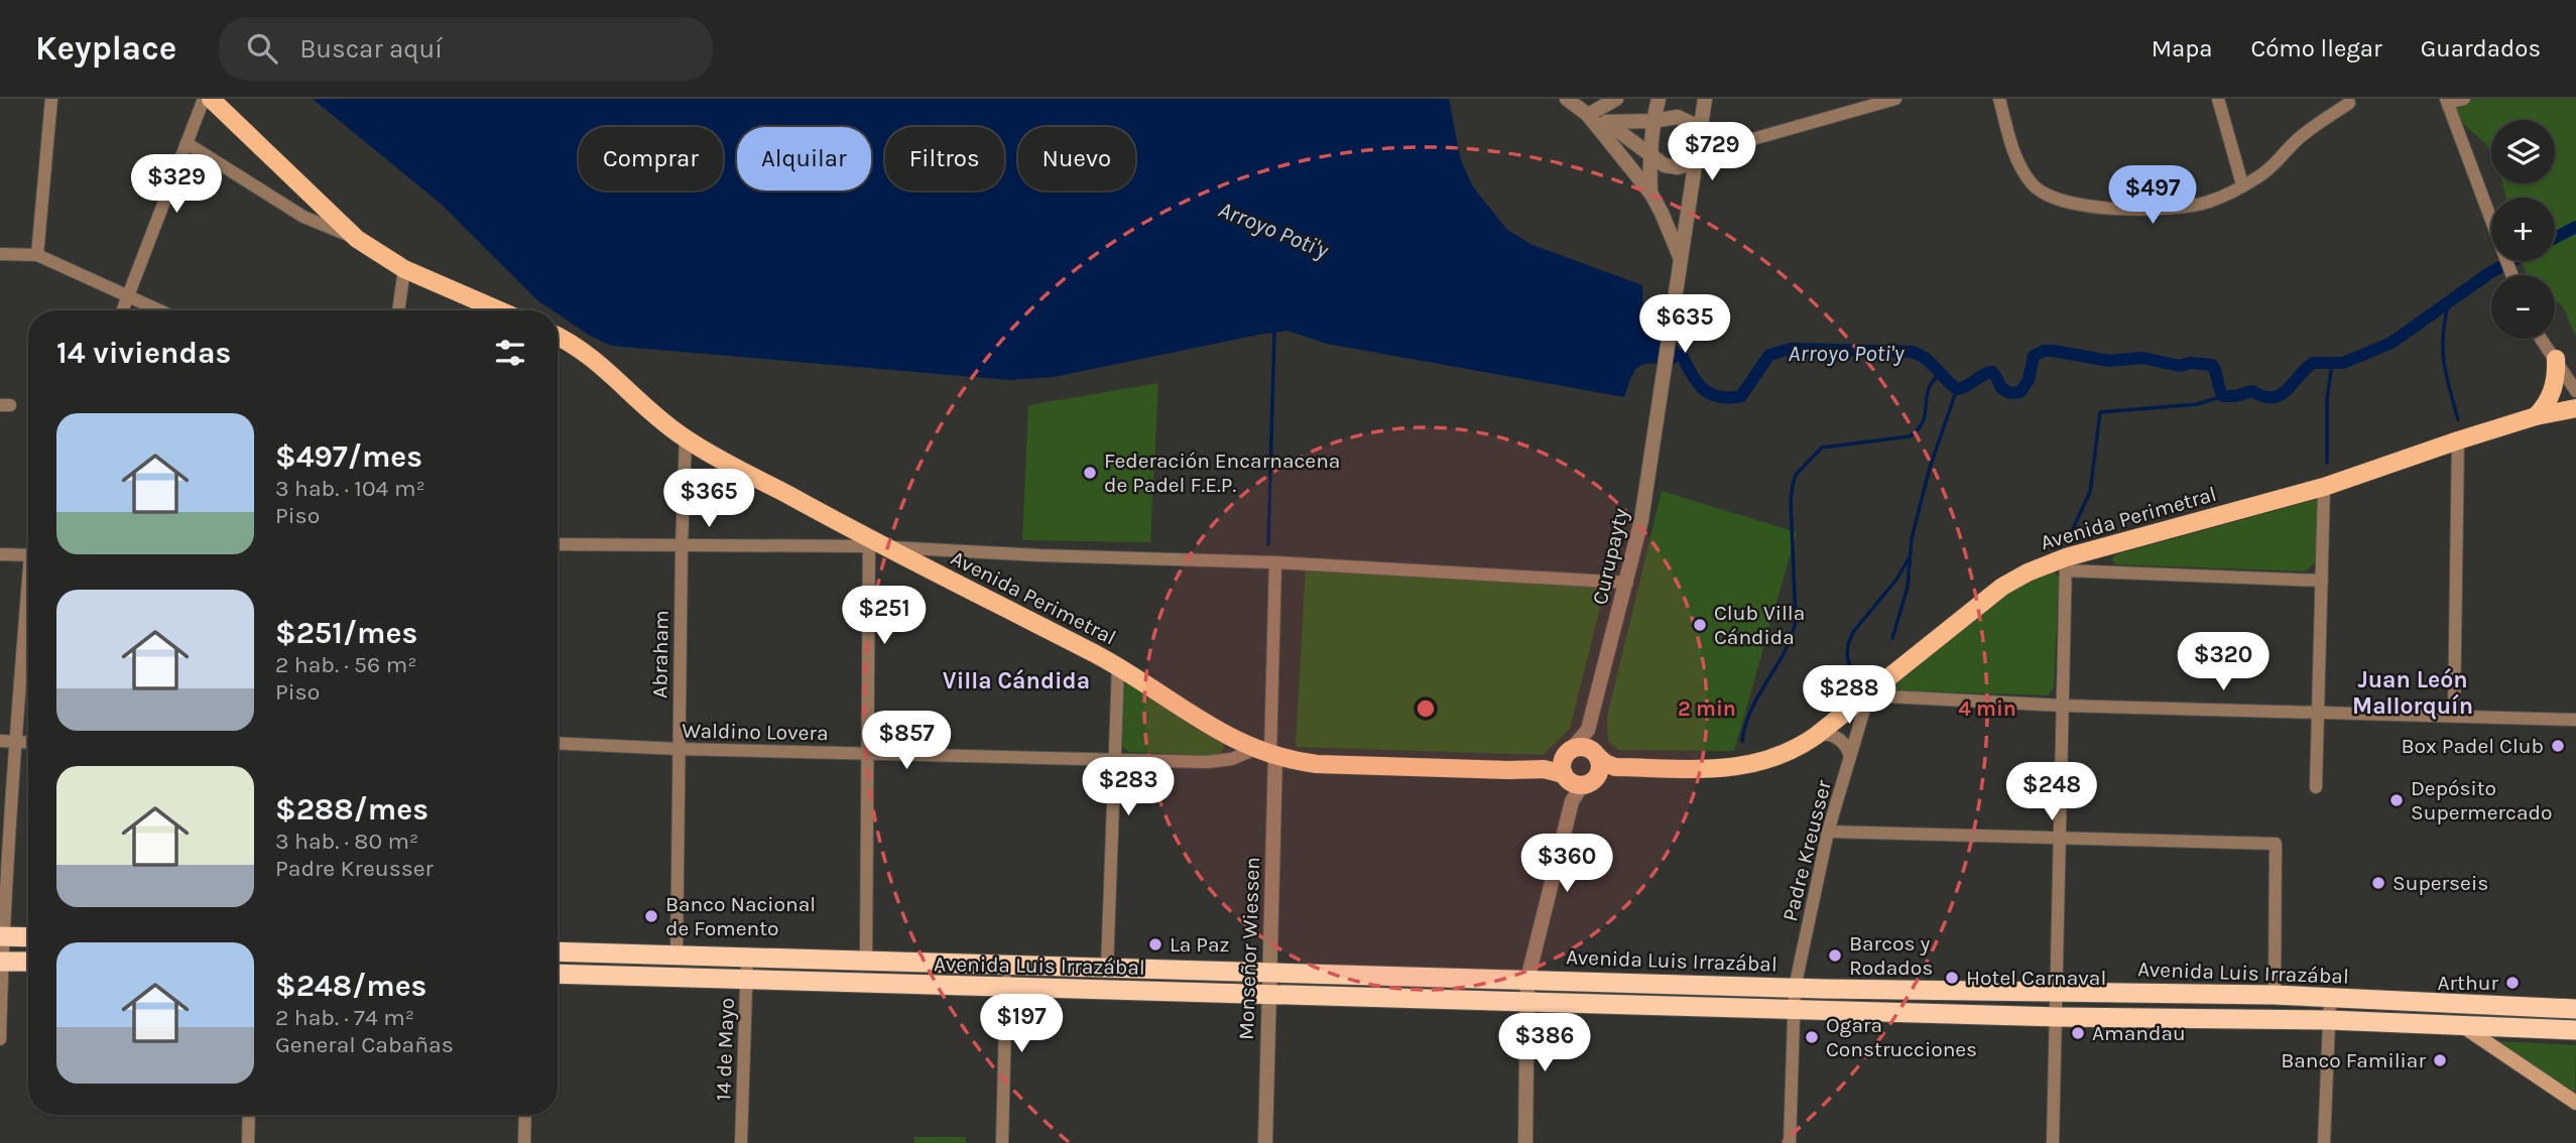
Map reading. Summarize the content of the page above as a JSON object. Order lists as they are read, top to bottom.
{
  "streets": {
    "highway": ["Avenida Luis Irrazábal"],
    "main road": ["Avenida Perimetral"],
    "street": [
      "Curupayty",
      "Abraham",
      "Waldino Lovera",
      "Padre Kreusser",
      "Monseñor Wiessen",
      "14 de Mayo"
    ]
  },
  "crossings": [
    ["Avenida Perimetral", "Curupayty"],
    ["Avenida Perimetral", "Abraham"],
    ["Avenida Perimetral", "Waldino Lovera"],
    ["Avenida Perimetral", "Padre Kreusser"],
    ["Avenida Perimetral", "Monseñor Wiessen"],
    ["Abraham", "Waldino Lovera"],
    ["Abraham", "Avenida Luis Irrazábal"],
    ["Waldino Lovera", "Monseñor Wiessen"],
    ["Padre Kreusser", "Avenida Luis Irrazábal"],
    ["Monseñor Wiessen", "Avenida Luis Irrazábal"],
    ["Avenida Luis Irrazábal", "14 de Mayo"]
  ],
  "districts": ["Juan León Mallorquín", "Villa Cándida"],
  "water": ["Arroyo Poti'y"],
  "places": [
    "Federación Encarnacena de Padel F.E.P.",
    "Club Villa Cándida",
    "Box Padel Club",
    "Depósito Supermercado",
    "Superseis",
    "Banco Nacional de Fomento",
    "La Paz",
    "Barcos y Rodados",
    "Hotel Carnaval",
    "Arthur",
    "Amandau",
    "Ogara Construcciones",
    "Banco Familiar"
  ],
  "page": {
    "header": "Keyplace",
    "search": "Buscar aquí",
    "nav": ["Mapa", "Cómo llegar", "Guardados"],
    "map_buttons": ["+", "−"],
    "price": [
      "$729",
      "$329",
      "$497",
      "$635",
      "$365",
      "$251",
      "$320",
      "$288",
      "$857",
      "$283",
      "$248",
      "$360",
      "$197",
      "$386"
    ],
    "chip": [
      "Comprar",
      "Alquilar",
      "Filtros",
      "Nuevo"
    ],
    "heading": "14 viviendas",
    "list": [
      {
        "name": "$497/mes",
        "note": "3 hab. · 104 m² · Piso"
      },
      {
        "name": "$251/mes",
        "note": "2 hab. · 56 m² · Piso"
      },
      {
        "name": "$288/mes",
        "note": "3 hab. · 80 m² · Padre Kreusser"
      },
      {
        "name": "$248/mes",
        "note": "2 hab. · 74 m² · General Cabañas"
      }
    ]
  },
  "rings": ["2 min", "4 min"]
}
